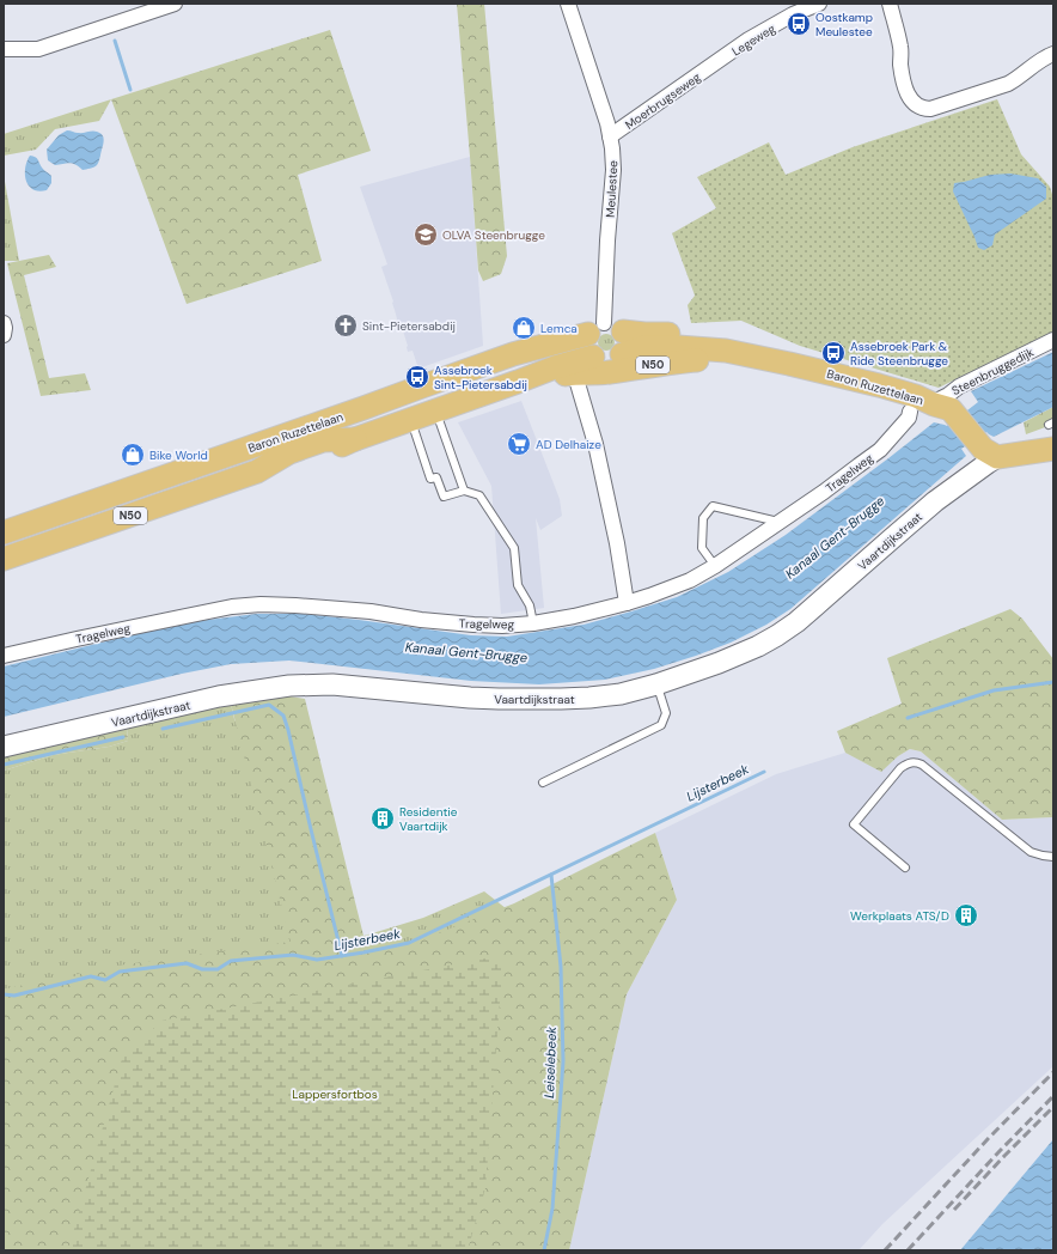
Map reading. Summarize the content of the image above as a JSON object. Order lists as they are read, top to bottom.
{
  "streets": {
    "main road": ["N50", "Baron Ruzettelaan"],
    "street": [
      "Legeweg",
      "Moerbrugseweg",
      "Meulestee",
      "Steenbruggedijk",
      "Tragelweg",
      "Vaartdijkstraat"
    ]
  },
  "crossings": [
    ["Legeweg", "Moerbrugseweg"],
    ["Moerbrugseweg", "Meulestee"],
    ["Meulestee", "N50"],
    ["Meulestee", "Baron Ruzettelaan"],
    ["N50", "Baron Ruzettelaan"],
    ["Steenbruggedijk", "Baron Ruzettelaan"],
    ["Baron Ruzettelaan", "Vaartdijkstraat"]
  ],
  "water": ["Kanaal Gent-Brugge", "Lijsterbeek", "Leiselebeek"],
  "parks": ["Lappersfortbos"],
  "places": {
    "bus stop": ["Oostkamp Meulestee", "Assebroek Park & Ride Steenbrugge", "Assebroek Sint-Pietersabdij"],
    "school or university": ["OLVA Steenbrugge"],
    "church": ["Sint-Pietersabdij"],
    "shop": ["Lemca", "Bike World"],
    "supermarket": ["AD Delhaize"],
    "building": ["Residentie Vaartdijk", "Werkplaats ATS/D"]
  }
}
